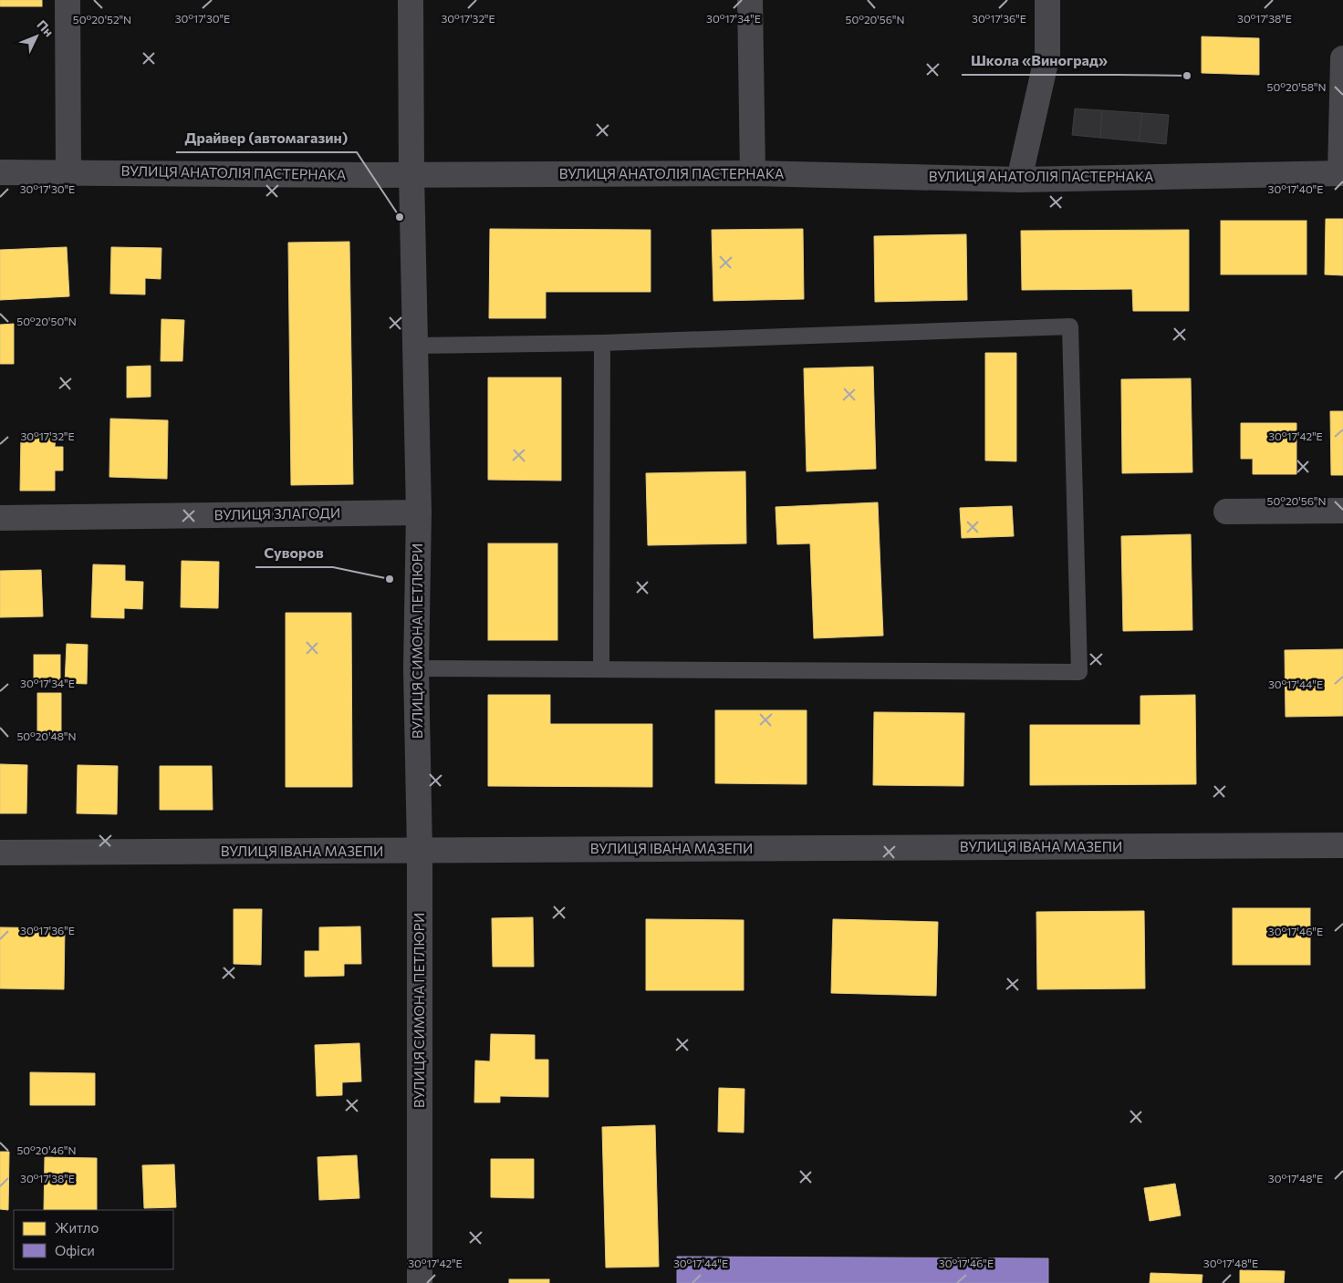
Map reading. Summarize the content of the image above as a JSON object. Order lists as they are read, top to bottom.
{
  "streets": {
    "street": [
      "ВУЛИЦЯ АНАТОЛІЯ ПАСТЕРНАКА",
      "ВУЛИЦЯ ЗЛАГОДИ",
      "ВУЛИЦЯ СИМОНА ПЕТЛЮРИ",
      "ВУЛИЦЯ ІВАНА МАЗЕПИ"
    ]
  },
  "crossings": [
    ["ВУЛИЦЯ АНАТОЛІЯ ПАСТЕРНАКА", "ВУЛИЦЯ СИМОНА ПЕТЛЮРИ"],
    ["ВУЛИЦЯ ЗЛАГОДИ", "ВУЛИЦЯ СИМОНА ПЕТЛЮРИ"],
    ["ВУЛИЦЯ СИМОНА ПЕТЛЮРИ", "ВУЛИЦЯ ІВАНА МАЗЕПИ"]
  ],
  "places": ["Школа «Виноград»", "Драйвер (автомагазин)", "Суворов"],
  "legend": ["Житло", "Офіси"],
  "north": "top right",
  "coordinates": [
    "30°17'30\"E",
    "30°17'32\"E",
    "30°17'34\"E",
    "30°17'36\"E",
    "30°17'38\"E",
    "50°20'52\"N",
    "50°20'56\"N",
    "50°20'58\"N",
    "30°17'40\"E",
    "50°20'50\"N",
    "30°17'42\"E",
    "30°17'44\"E",
    "50°20'48\"N",
    "30°17'46\"E",
    "50°20'46\"N",
    "30°17'48\"E"
  ]
}
